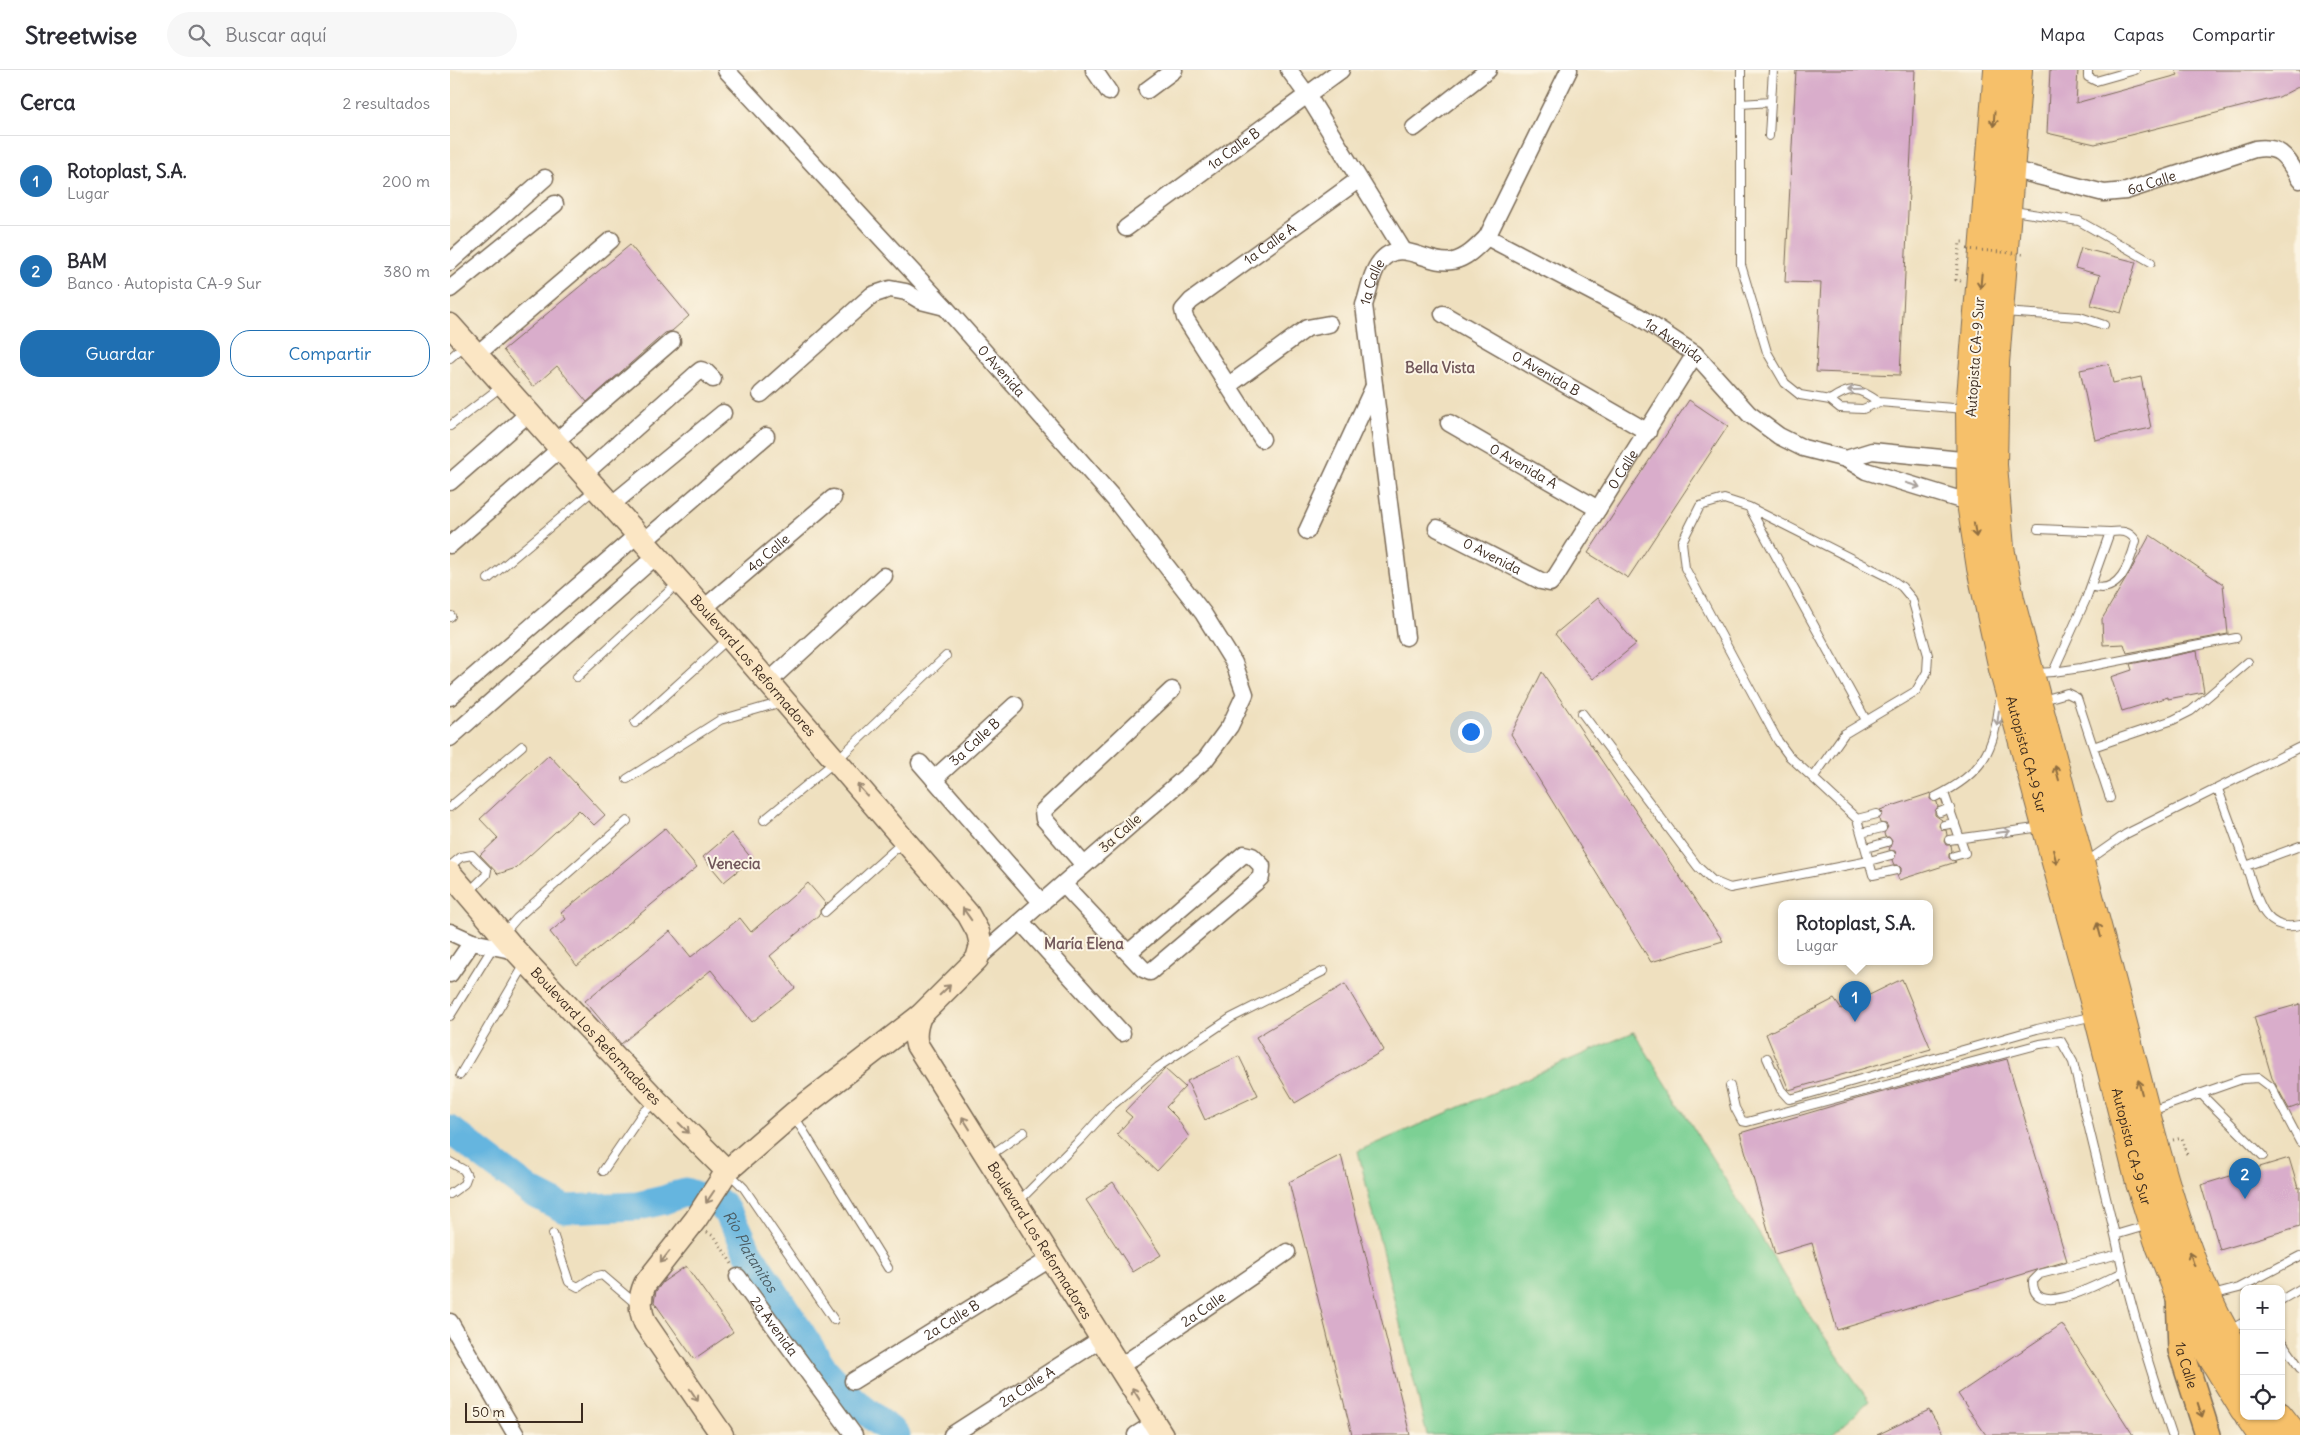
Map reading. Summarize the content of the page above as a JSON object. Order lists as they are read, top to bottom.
{
  "streets": {
    "highway": ["Autopista CA-9 Sur"],
    "main road": ["1a Calle", "Boulevard Los Reformadores"],
    "street": [
      "1a Calle B",
      "6a Calle",
      "1a Calle A",
      "1a Avenida",
      "0 Avenida",
      "0 Avenida B",
      "0 Avenida A",
      "0 Calle",
      "4a Calle",
      "3a Calle B",
      "3a Calle",
      "2a Calle",
      "2a Calle B",
      "2a Avenida",
      "2a Calle A"
    ]
  },
  "crossings": [
    ["6a Calle", "Autopista CA-9 Sur"],
    ["1a Calle", "1a Avenida"],
    ["1a Calle", "Autopista CA-9 Sur"],
    ["1a Avenida", "Autopista CA-9 Sur"],
    ["1a Avenida", "0 Calle"],
    ["0 Avenida", "0 Calle"],
    ["0 Avenida", "3a Calle"],
    ["0 Avenida B", "0 Calle"],
    ["0 Avenida A", "0 Calle"],
    ["4a Calle", "Boulevard Los Reformadores"],
    ["Boulevard Los Reformadores", "3a Calle"],
    ["Boulevard Los Reformadores", "2a Calle"],
    ["Boulevard Los Reformadores", "2a Calle B"],
    ["Boulevard Los Reformadores", "2a Calle A"]
  ],
  "districts": ["Bella Vista", "Venecia", "María Elena"],
  "water": ["Río Platanitos"],
  "scale_bar": "50 m",
  "page": {
    "header": "Streetwise",
    "search": "Buscar aquí",
    "nav": ["Mapa", "Capas", "Compartir"],
    "heading": ["Cerca", "2 resultados"],
    "list": [
      {
        "mark": "1",
        "name": "Rotoplast, S.A.",
        "note": "Lugar",
        "value": "200 m"
      },
      {
        "mark": "2",
        "name": "BAM",
        "note": "Banco · Autopista CA-9 Sur",
        "value": "380 m"
      }
    ],
    "buttons": ["Guardar", "Compartir"],
    "popup": ["Rotoplast, S.A.", "Lugar"],
    "pins": ["1", "2"],
    "map_buttons": ["+", "−"],
    "scale": "50 m"
  }
}
